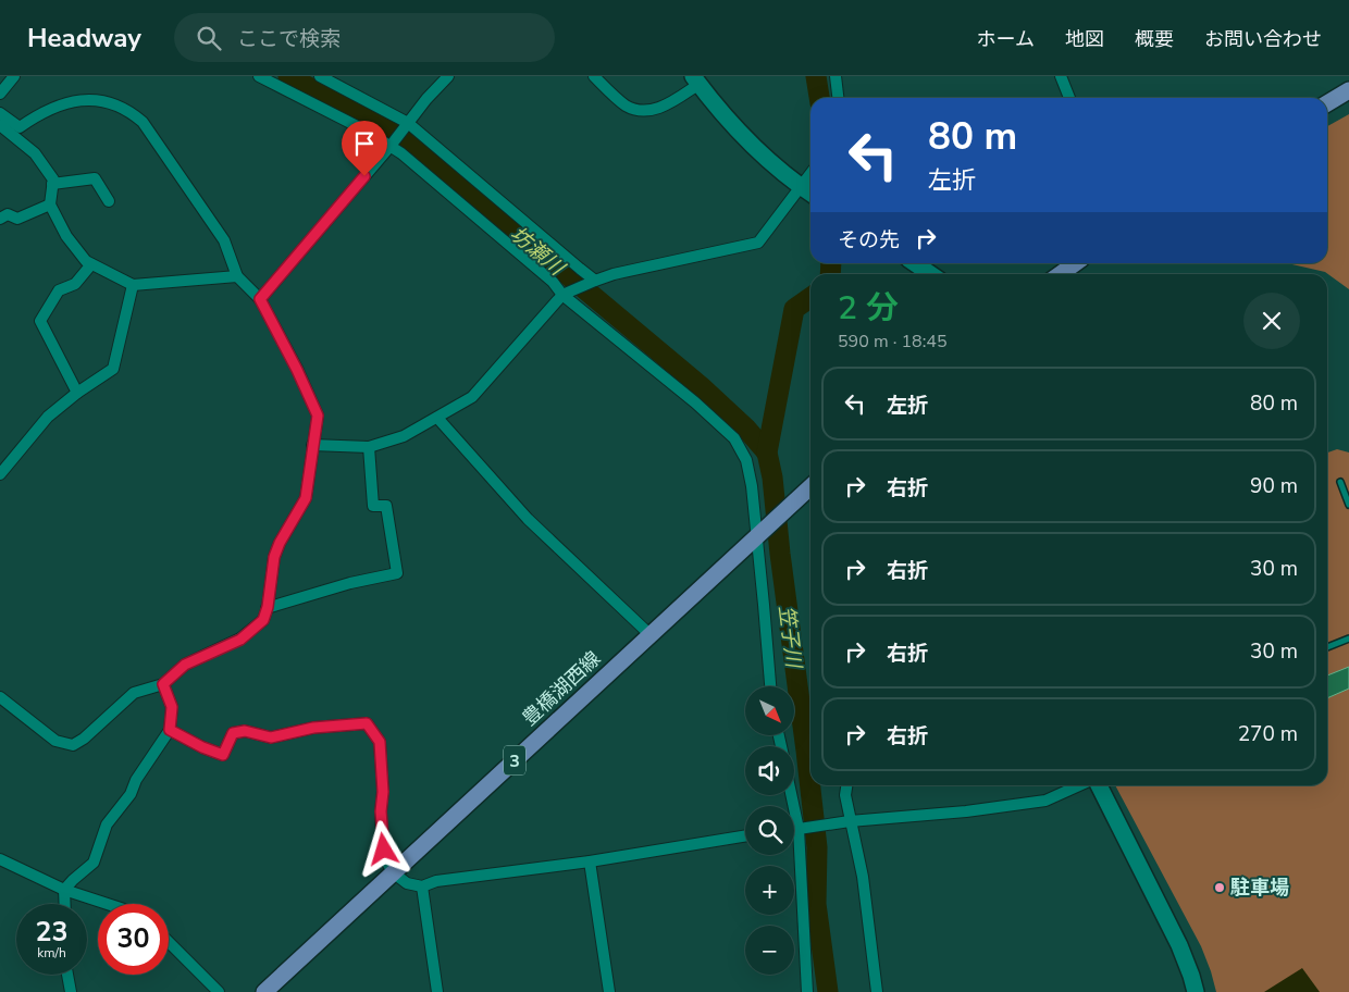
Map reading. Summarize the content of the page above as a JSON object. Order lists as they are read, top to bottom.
{
  "streets": {
    "main road": ["豊橋湖西線", "3"]
  },
  "water": ["坊瀬川", "笠子川"],
  "places": ["駐車場"],
  "north": "bottom right",
  "page": {
    "header": "Headway",
    "search": "ここで検索",
    "nav": [
      "ホーム",
      "地図",
      "概要",
      "お問い合わせ"
    ],
    "turn": ["80 m", "左折"],
    "then": "その先",
    "heading": ["2 分", "590 m · 18:45"],
    "list": [
      {
        "name": "左折",
        "value": "80 m"
      },
      {
        "name": "右折",
        "value": "90 m"
      },
      {
        "name": "右折",
        "value": "30 m"
      },
      {
        "name": "右折",
        "value": "30 m"
      },
      {
        "name": "右折",
        "value": "270 m"
      }
    ],
    "map_buttons": ["+", "−"],
    "speed": "23 km/h",
    "limit": "30"
  }
}
